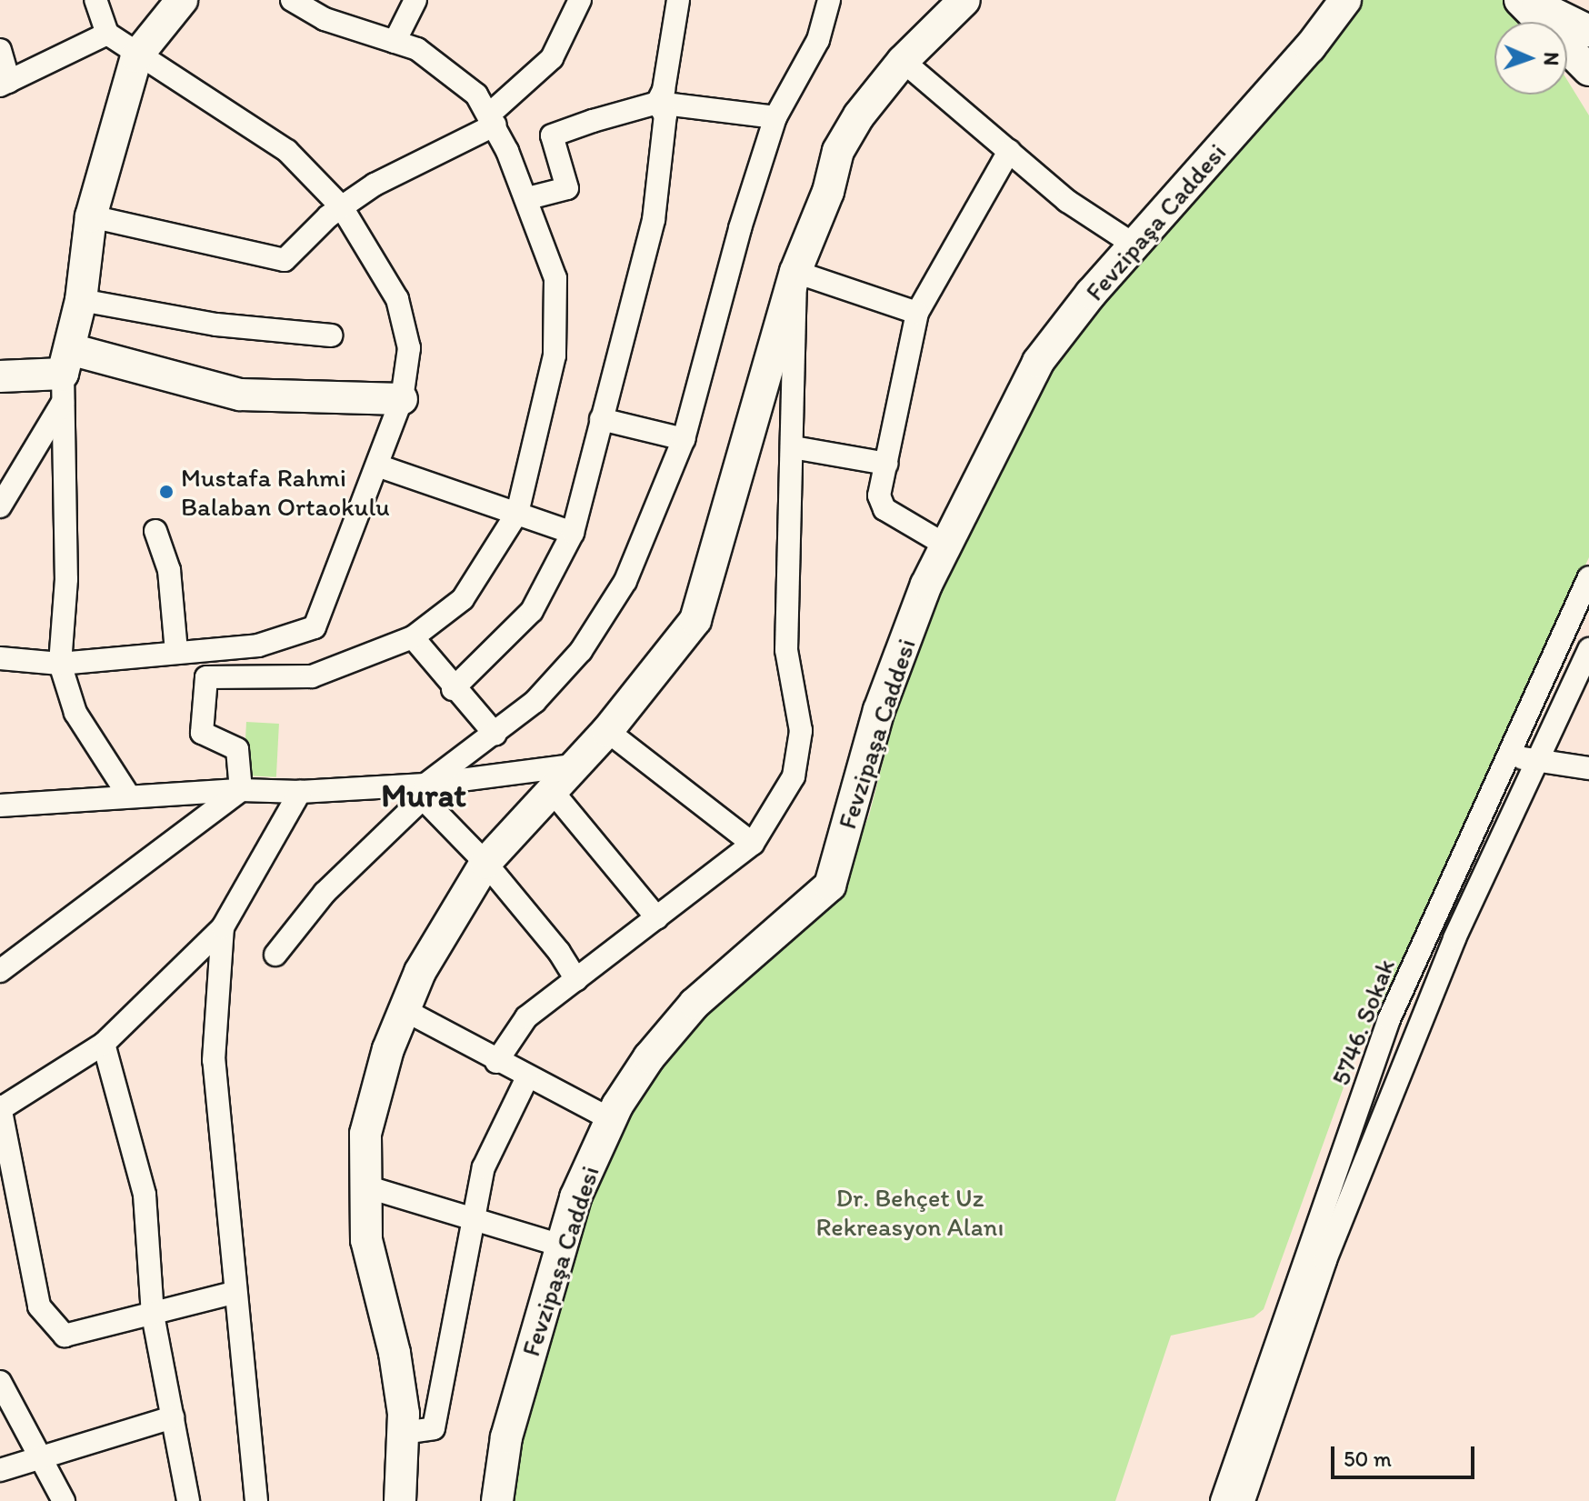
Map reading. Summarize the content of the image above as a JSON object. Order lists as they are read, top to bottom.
{
  "streets": {
    "street": ["Fevzipaşa Caddesi", "5746. Sokak"]
  },
  "districts": ["Murat"],
  "parks": ["Dr. Behçet Uz Rekreasyon Alanı"],
  "places": ["Mustafa Rahmi Balaban Ortaokulu"],
  "scale_bar": "50 m",
  "north": "right"
}
